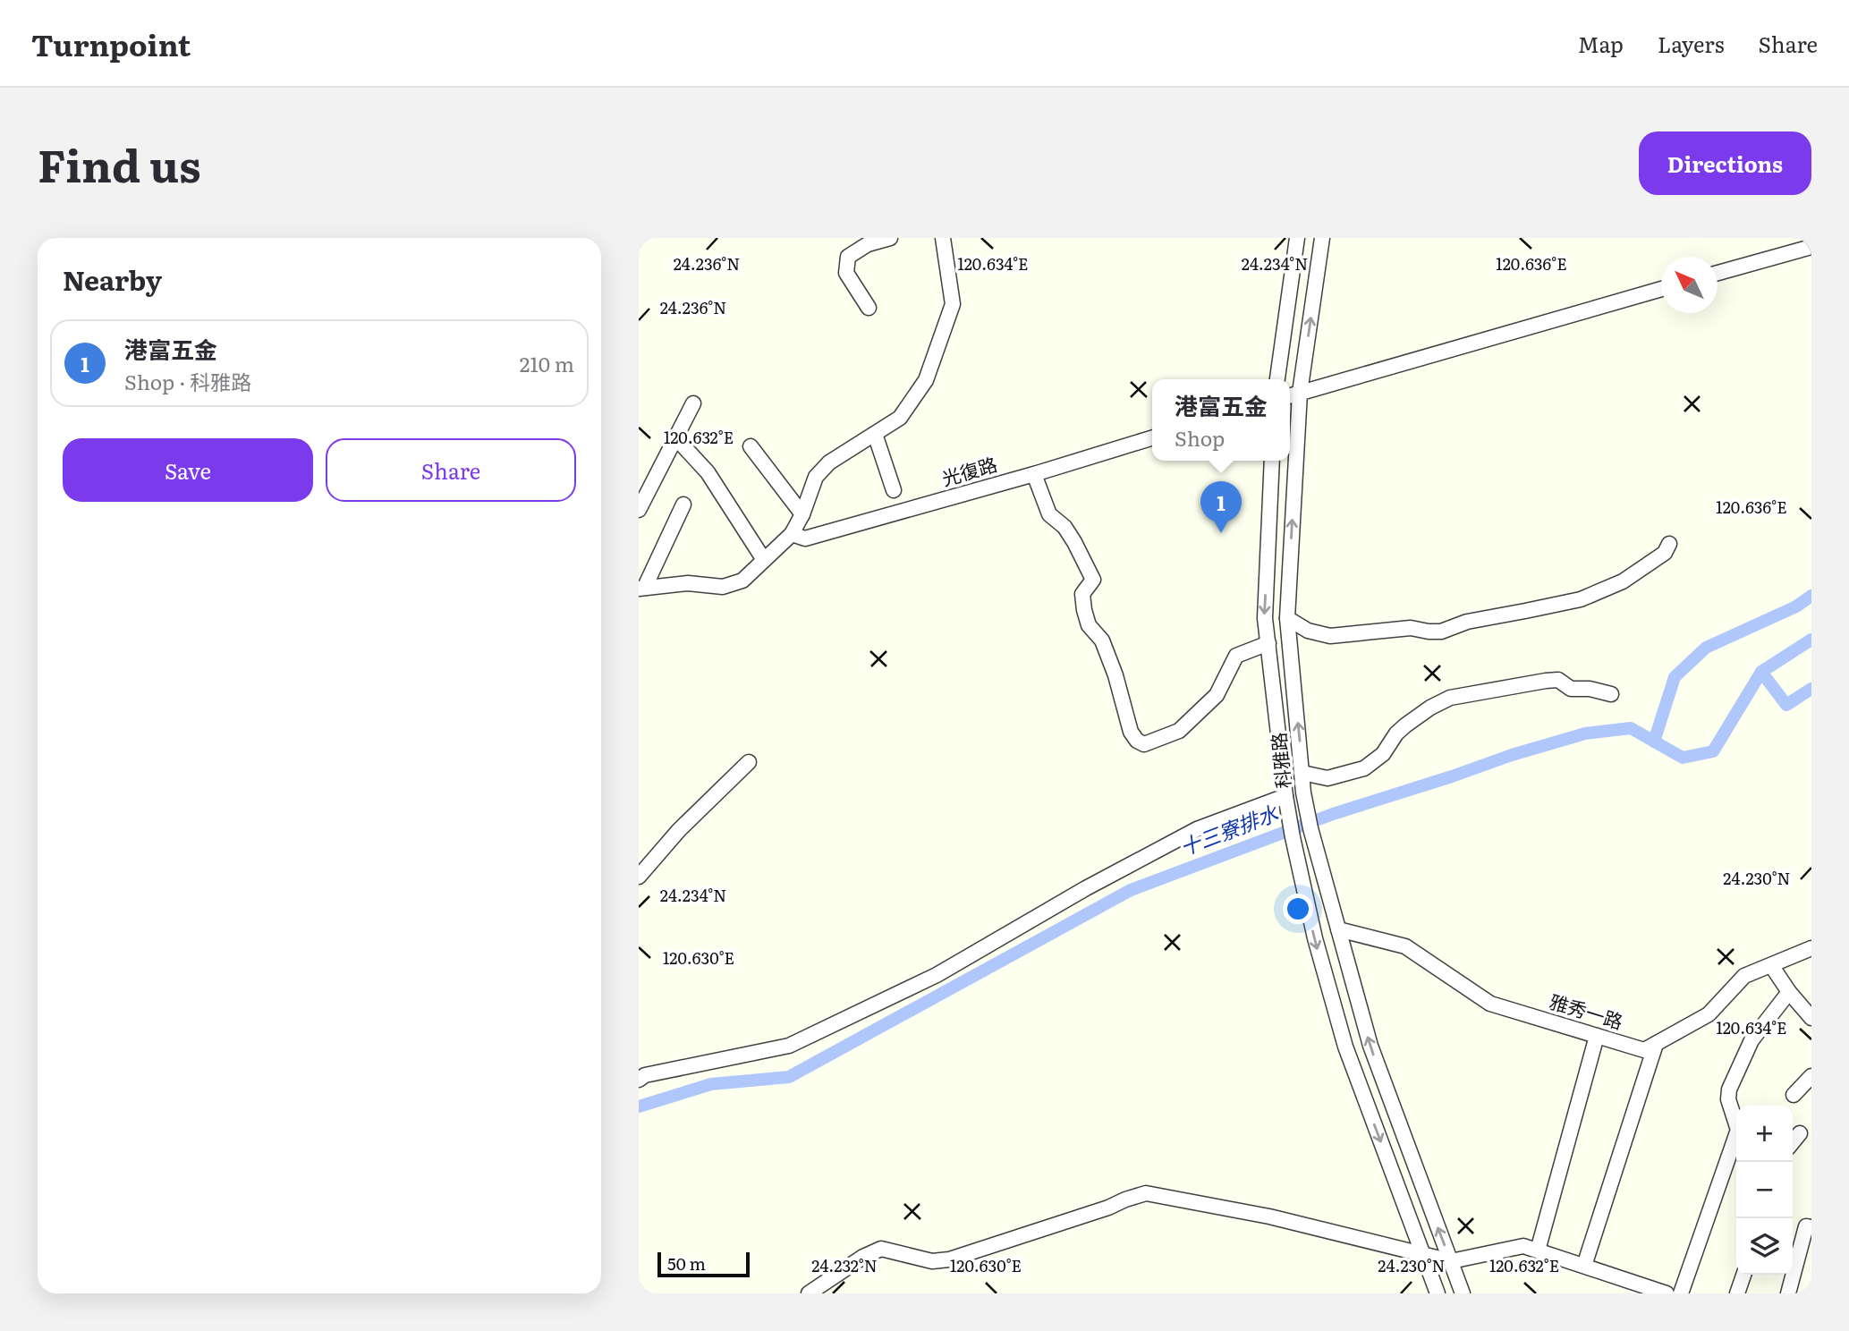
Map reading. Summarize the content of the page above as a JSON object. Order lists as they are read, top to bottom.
{
  "streets": {
    "street": ["光復路", "科雅路", "雅秀一路"]
  },
  "crossings": [
    ["科雅路", "雅秀一路"]
  ],
  "water": ["十三寮排水"],
  "scale_bar": "50 m",
  "north": "top left",
  "page": {
    "header": "Turnpoint",
    "nav": ["Map", "Layers", "Share"],
    "title": "Find us",
    "buttons": [
      "Directions",
      ["Save", "Share"]
    ],
    "heading": "Nearby",
    "list": [
      {
        "mark": "1",
        "name": "港富五金",
        "note": "Shop · 科雅路",
        "value": "210 m"
      }
    ],
    "popup": ["港富五金", "Shop"],
    "pins": "1",
    "map_buttons": ["+", "−"],
    "scale": "50 m"
  },
  "coordinates": [
    "120.634°E",
    "120.636°E",
    "24.236°N",
    "24.234°N",
    "120.632°E",
    "24.230°N",
    "120.630°E",
    "24.232°N"
  ]
}
